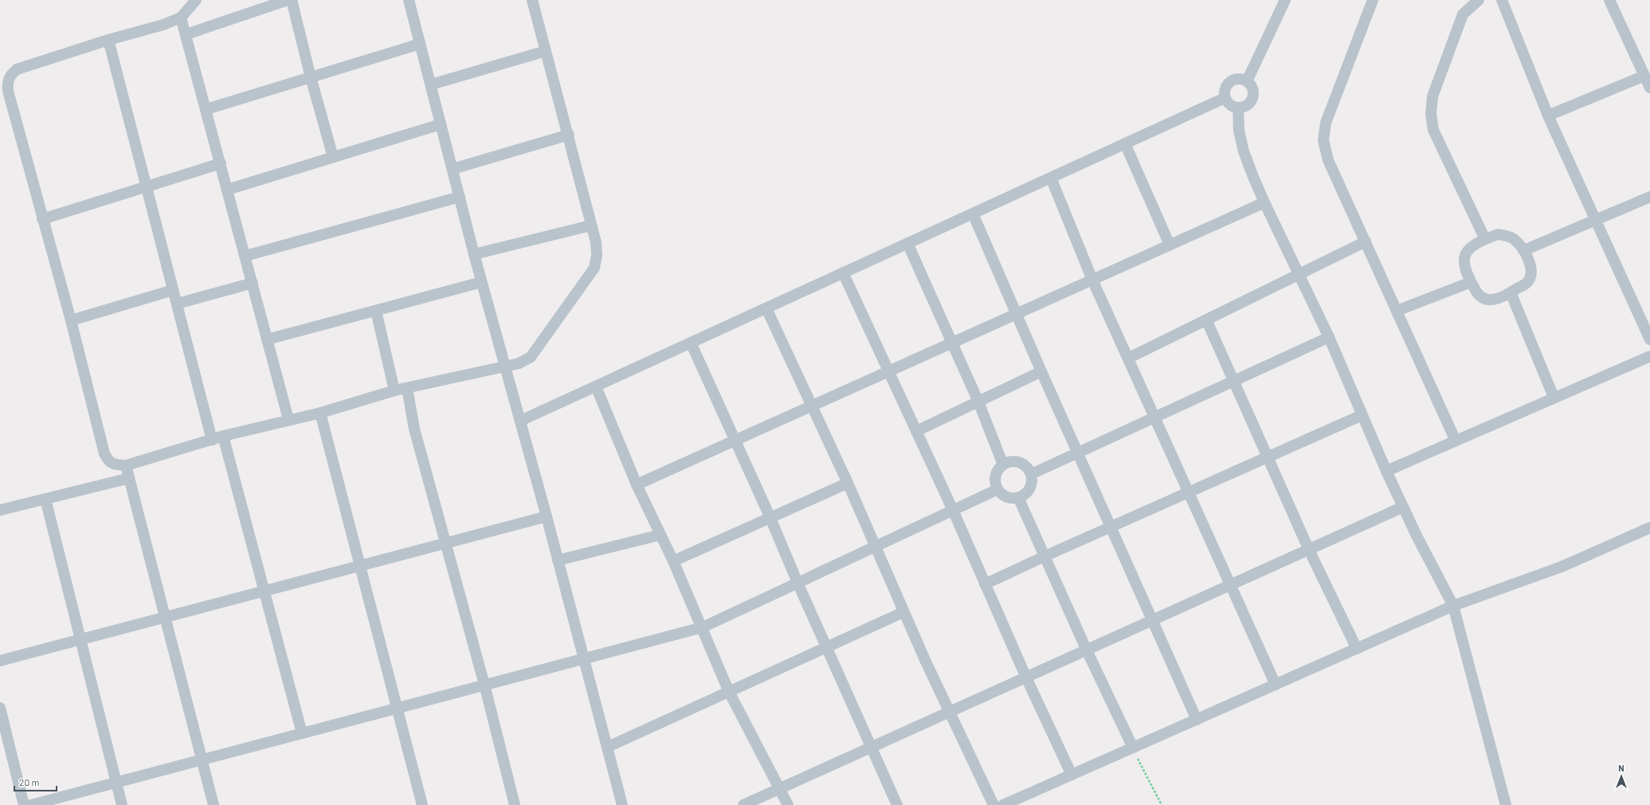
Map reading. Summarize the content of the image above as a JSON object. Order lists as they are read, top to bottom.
{
  "scale_bar": "20 m",
  "north": "top"
}
